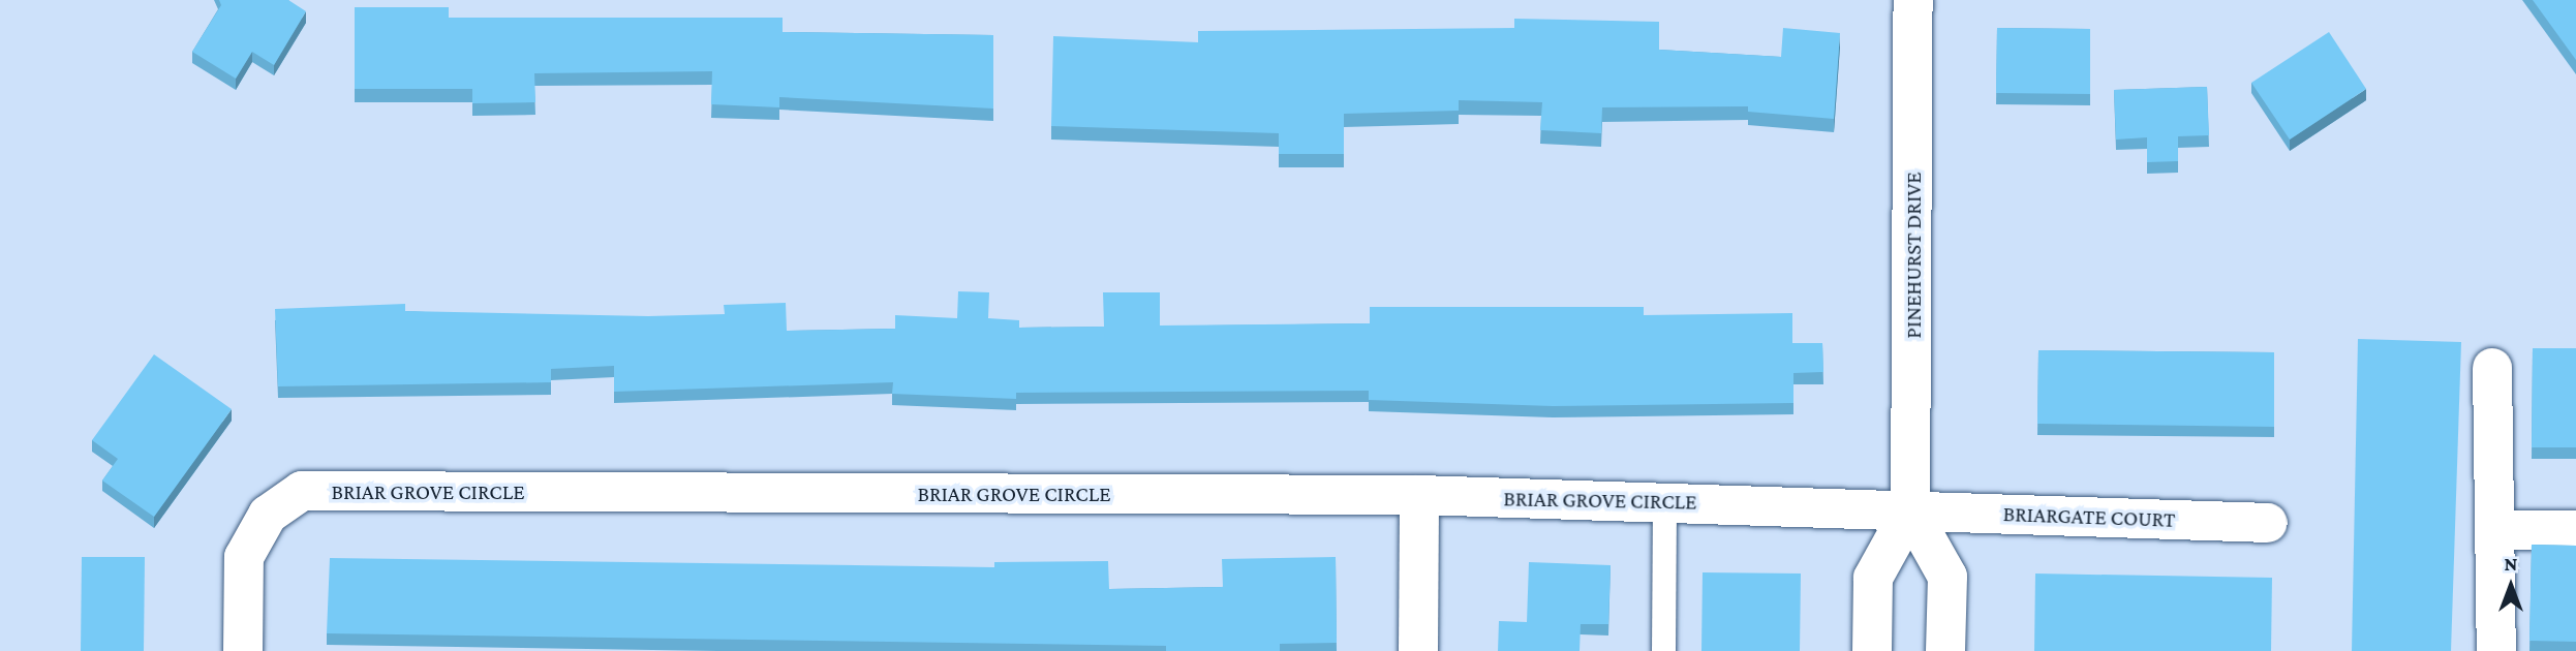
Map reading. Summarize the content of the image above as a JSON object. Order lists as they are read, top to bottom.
{
  "streets": {
    "street": ["PINEHURST DRIVE", "BRIAR GROVE CIRCLE", "BRIARGATE COURT"]
  },
  "crossings": [
    ["PINEHURST DRIVE", "BRIAR GROVE CIRCLE"],
    ["PINEHURST DRIVE", "BRIARGATE COURT"],
    ["BRIAR GROVE CIRCLE", "BRIARGATE COURT"]
  ],
  "north": "top"
}
